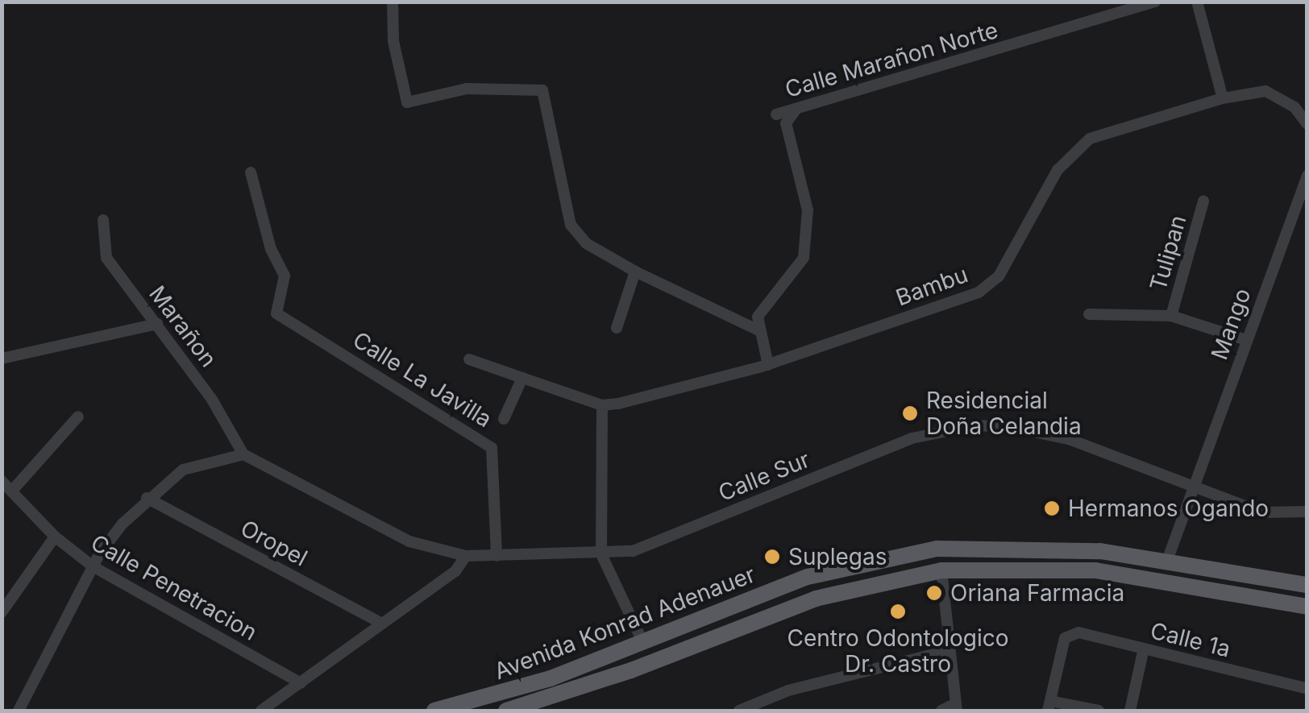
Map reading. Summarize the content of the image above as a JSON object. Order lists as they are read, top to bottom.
{
  "streets": {
    "main road": ["Avenida Konrad Adenauer"],
    "street": [
      "Calle Marañon Norte",
      "Tulipan",
      "Bambu",
      "Mango",
      "Marañon",
      "Calle La Javilla",
      "Calle Sur",
      "Oropel",
      "Calle Penetracion",
      "Calle 1a"
    ]
  },
  "crossings": [
    ["Mango", "Calle Sur"],
    ["Mango", "Avenida Konrad Adenauer"],
    ["Marañon", "Calle Sur"],
    ["Calle La Javilla", "Calle Sur"]
  ],
  "places": [
    "Residencial Doña Celandia",
    "Hermanos Ogando",
    "Suplegas",
    "Oriana Farmacia",
    "Centro Odontologico Dr. Castro"
  ]
}
